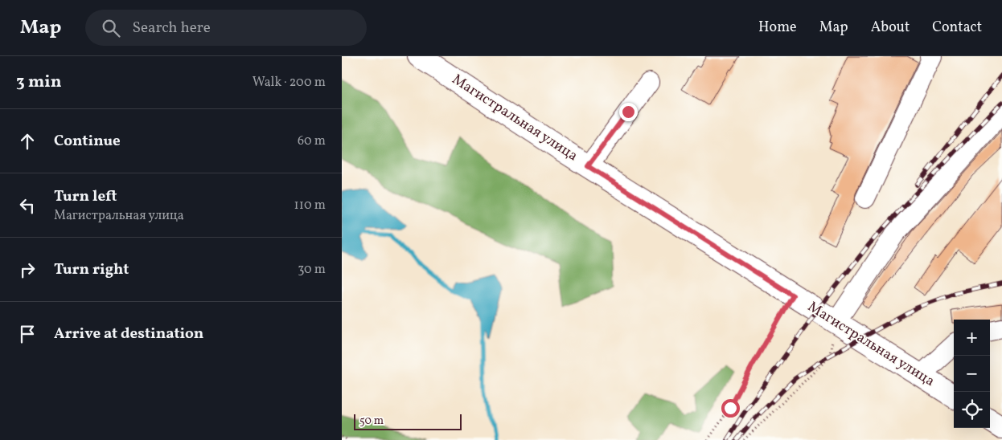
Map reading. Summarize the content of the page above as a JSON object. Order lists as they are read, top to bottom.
{
  "streets": {
    "main road": ["Магистральная улица"]
  },
  "scale_bar": "50 m",
  "page": {
    "header": "Map",
    "search": "Search here",
    "nav": [
      "Home",
      "Map",
      "About",
      "Contact"
    ],
    "heading": ["3 min", "Walk · 200 m"],
    "list": [
      ["Continue", "60 m"],
      ["Turn left", "Магистральная улица", "110 m"],
      ["Turn right", "30 m"],
      "Arrive at destination"
    ],
    "map_buttons": ["+", "−"],
    "scale": "50 m"
  }
}
